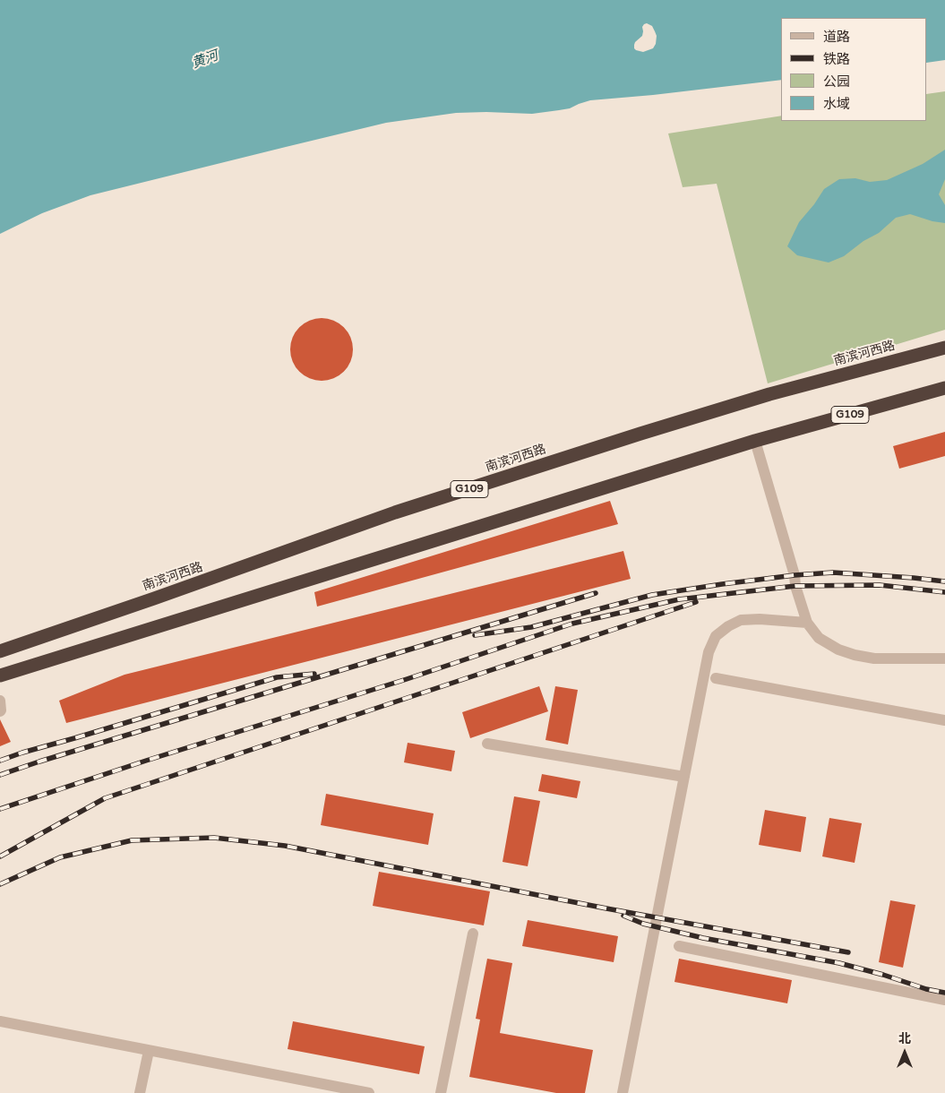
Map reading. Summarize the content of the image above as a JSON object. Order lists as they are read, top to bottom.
{
  "streets": {
    "highway": ["南滨河西路", "G109"]
  },
  "water": ["黄河"],
  "legend": [
    "道路",
    "铁路",
    "公园",
    "水域"
  ],
  "north": "top"
}
